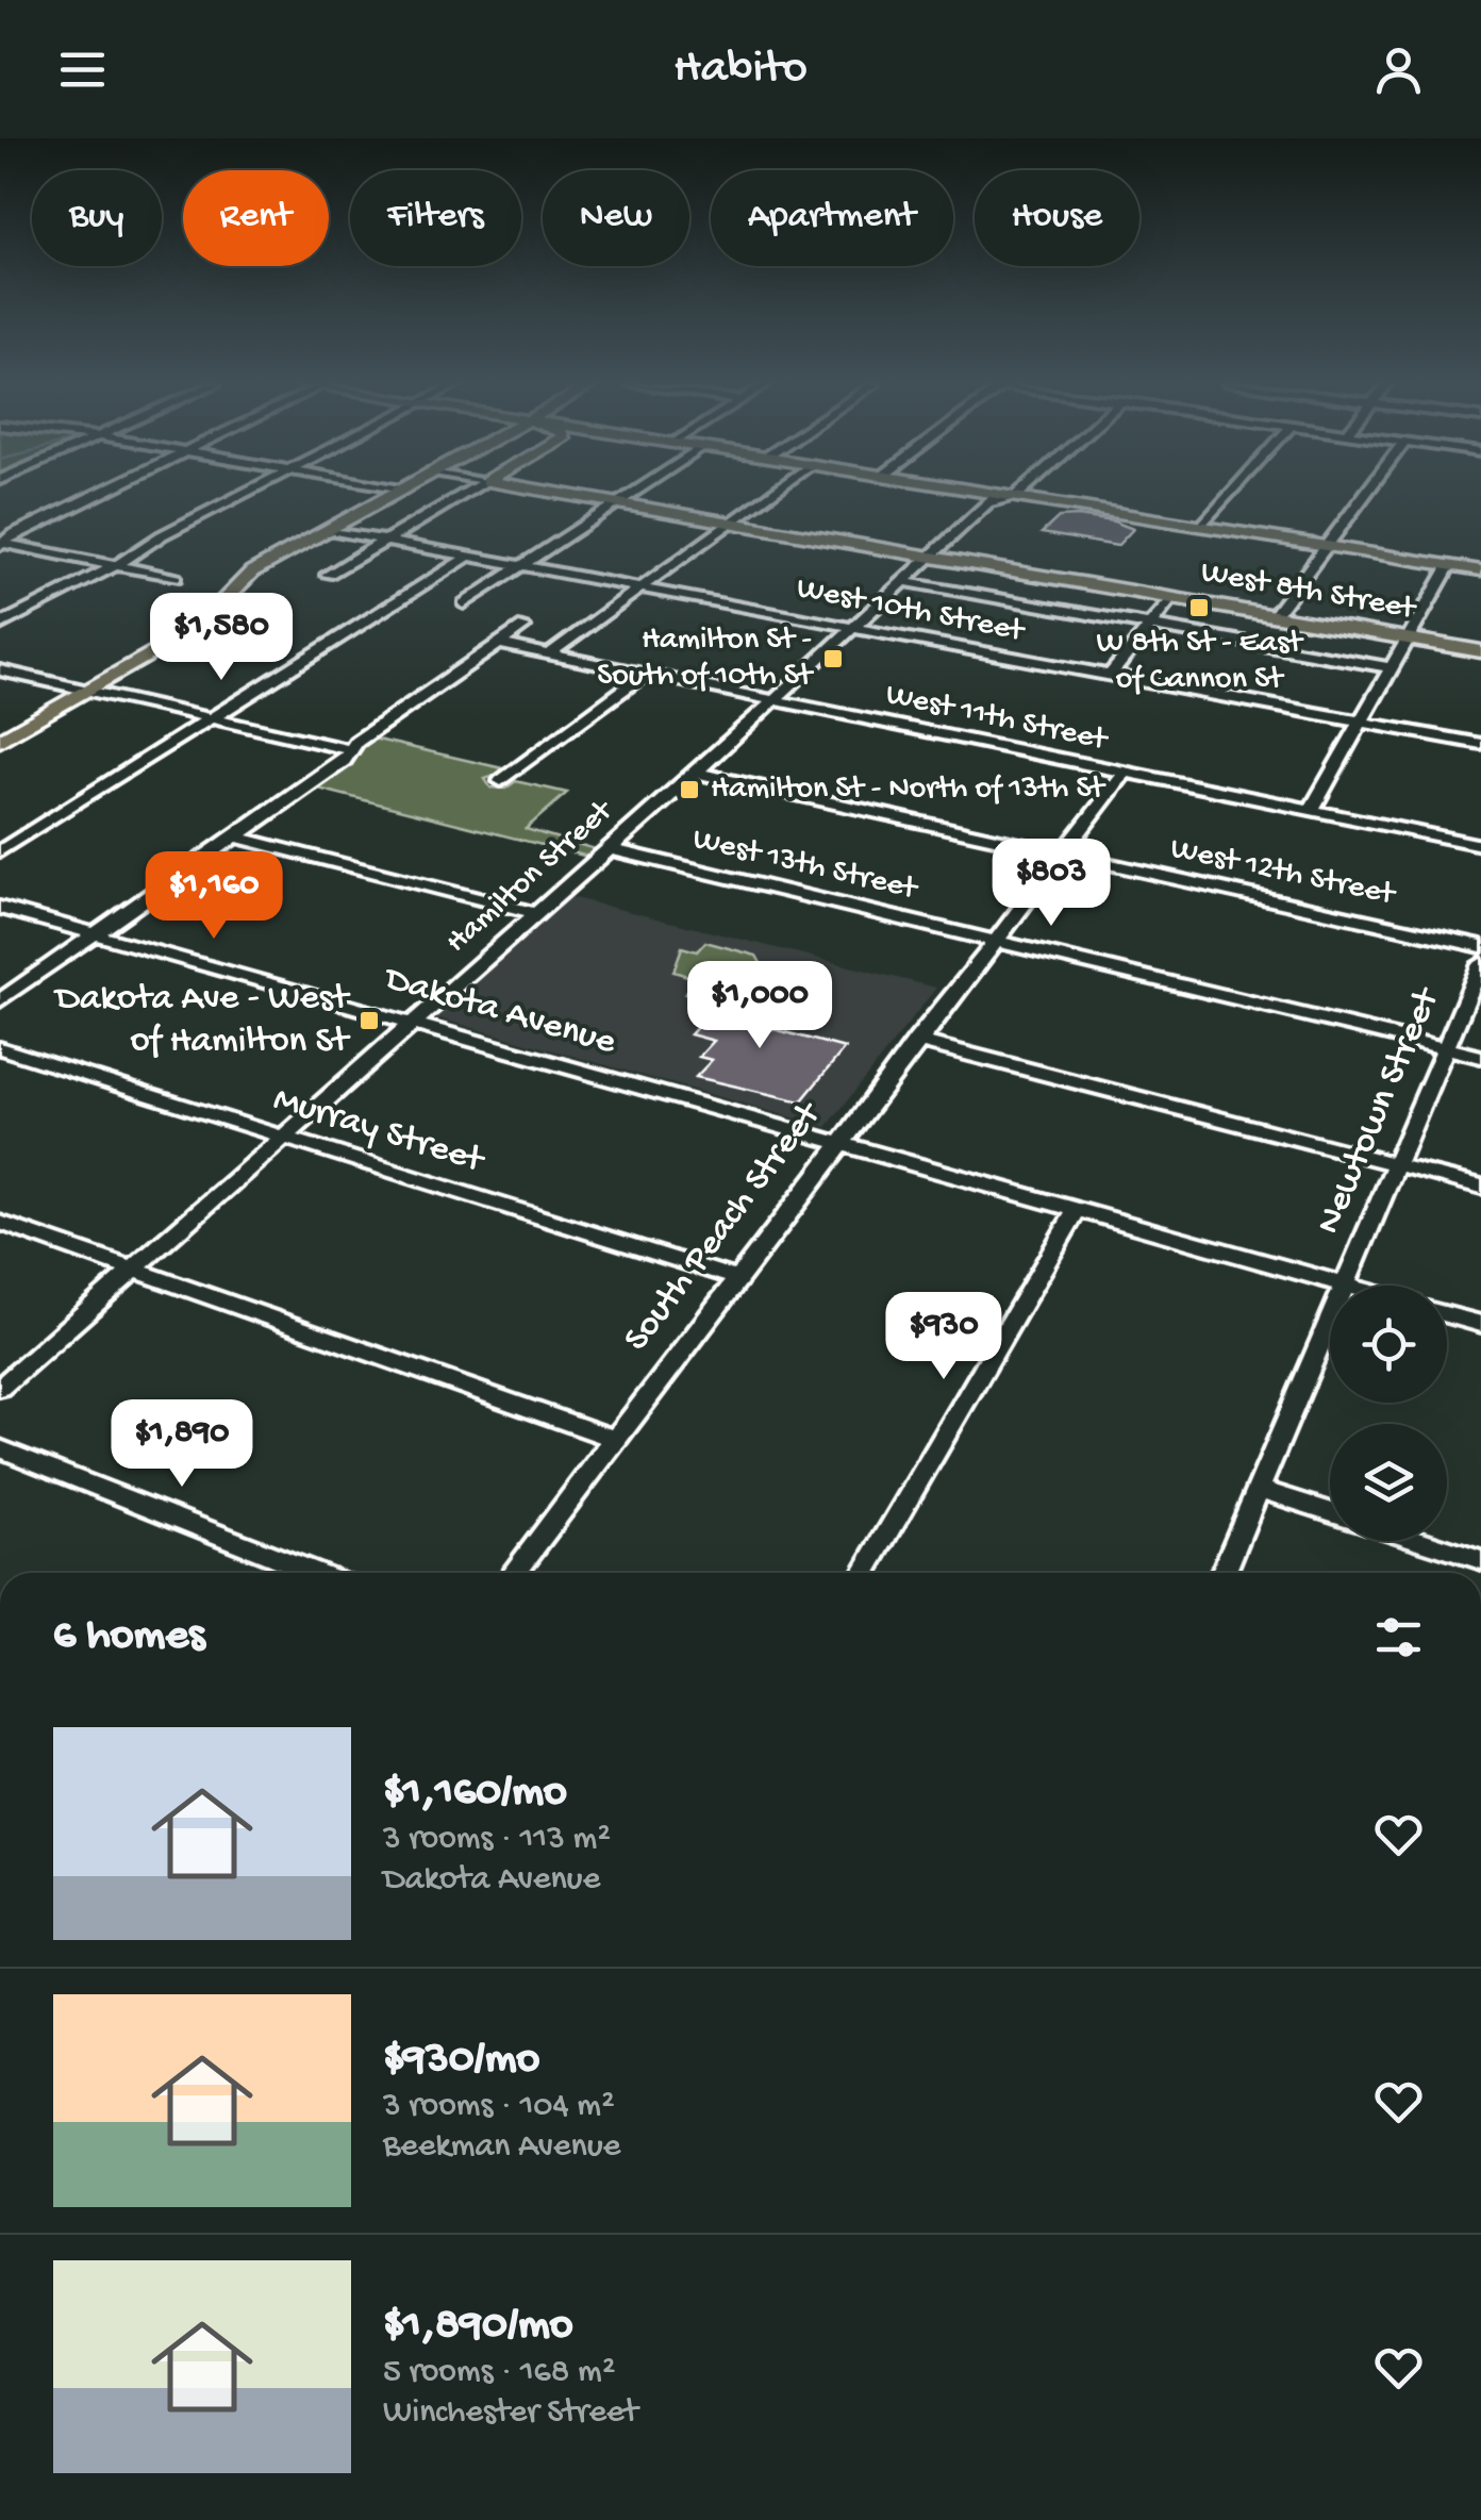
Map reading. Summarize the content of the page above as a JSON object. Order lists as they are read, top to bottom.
{
  "streets": {
    "main road": ["West 8th Street"],
    "street": [
      "West 10th Street",
      "West 11th Street",
      "West 13th Street",
      "West 12th Street",
      "Hamilton Street",
      "Dakota Avenue",
      "Newtown Street",
      "Murray Street",
      "South Peach Street"
    ]
  },
  "crossings": [
    ["West 8th Street", "Hamilton Street"],
    ["West 10th Street", "Hamilton Street"],
    ["West 11th Street", "Hamilton Street"],
    ["West 11th Street", "South Peach Street"],
    ["West 13th Street", "Hamilton Street"],
    ["West 13th Street", "Newtown Street"],
    ["West 13th Street", "South Peach Street"],
    ["West 12th Street", "Hamilton Street"],
    ["West 12th Street", "South Peach Street"],
    ["Hamilton Street", "Dakota Avenue"],
    ["Hamilton Street", "Murray Street"],
    ["Dakota Avenue", "Newtown Street"],
    ["Dakota Avenue", "South Peach Street"],
    ["Murray Street", "South Peach Street"]
  ],
  "places": {
    "transit": [
      "W 8th St - East of Cannon St",
      "Hamilton St - South of 10th St",
      "Hamilton St - North of 13th St",
      "Dakota Ave - West of Hamilton St"
    ]
  },
  "page": {
    "header": "Habito",
    "chip": [
      "Buy",
      "Rent",
      "Filters",
      "New",
      "Apartment",
      "House"
    ],
    "price": [
      "$1,580",
      "$803",
      "$1,160",
      "$1,000",
      "$930",
      "$1,890"
    ],
    "heading": "6 homes",
    "list": [
      {
        "name": "$1,160/mo",
        "note": "3 rooms · 113 m² · Dakota Avenue"
      },
      {
        "name": "$930/mo",
        "note": "3 rooms · 104 m² · Beekman Avenue"
      },
      {
        "name": "$1,890/mo",
        "note": "5 rooms · 168 m² · Winchester Street"
      }
    ]
  }
}
